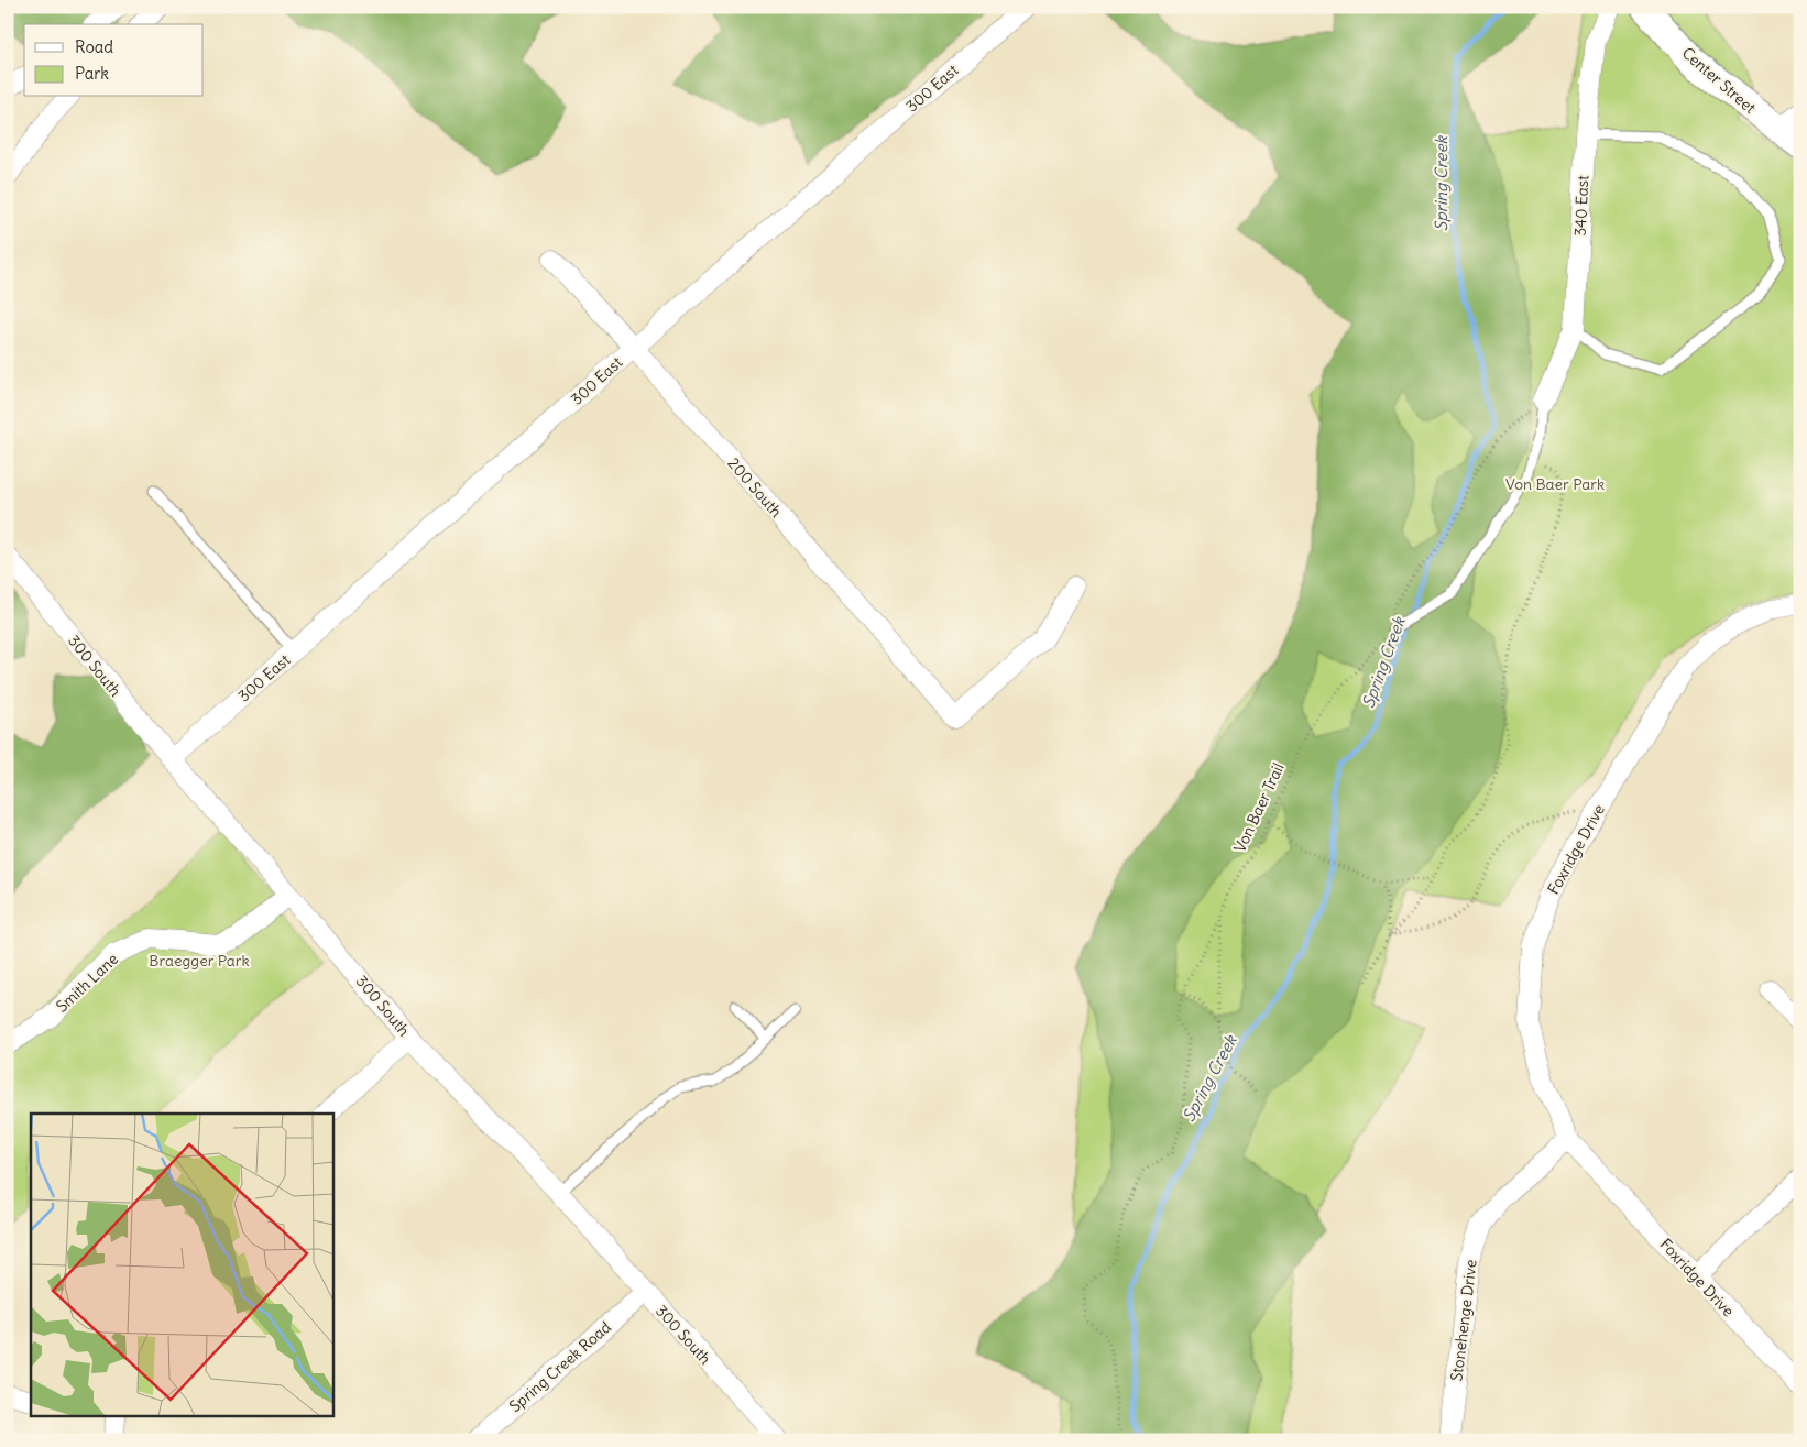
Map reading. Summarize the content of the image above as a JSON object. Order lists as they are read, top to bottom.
{
  "streets": {
    "street": [
      "Center Street",
      "300 East",
      "340 East",
      "200 South",
      "300 South",
      "Foxridge Drive",
      "Smith Lane",
      "Stonehenge Drive",
      "Spring Creek Road"
    ],
    "path": ["Von Baer Trail"]
  },
  "crossings": [
    ["300 East", "200 South"],
    ["300 East", "300 South"],
    ["300 South", "Smith Lane"],
    ["300 South", "Spring Creek Road"],
    ["Foxridge Drive", "Stonehenge Drive"]
  ],
  "water": ["Spring Creek"],
  "parks": ["Von Baer Park", "Braegger Park"],
  "legend": ["Road", "Park"]
}
